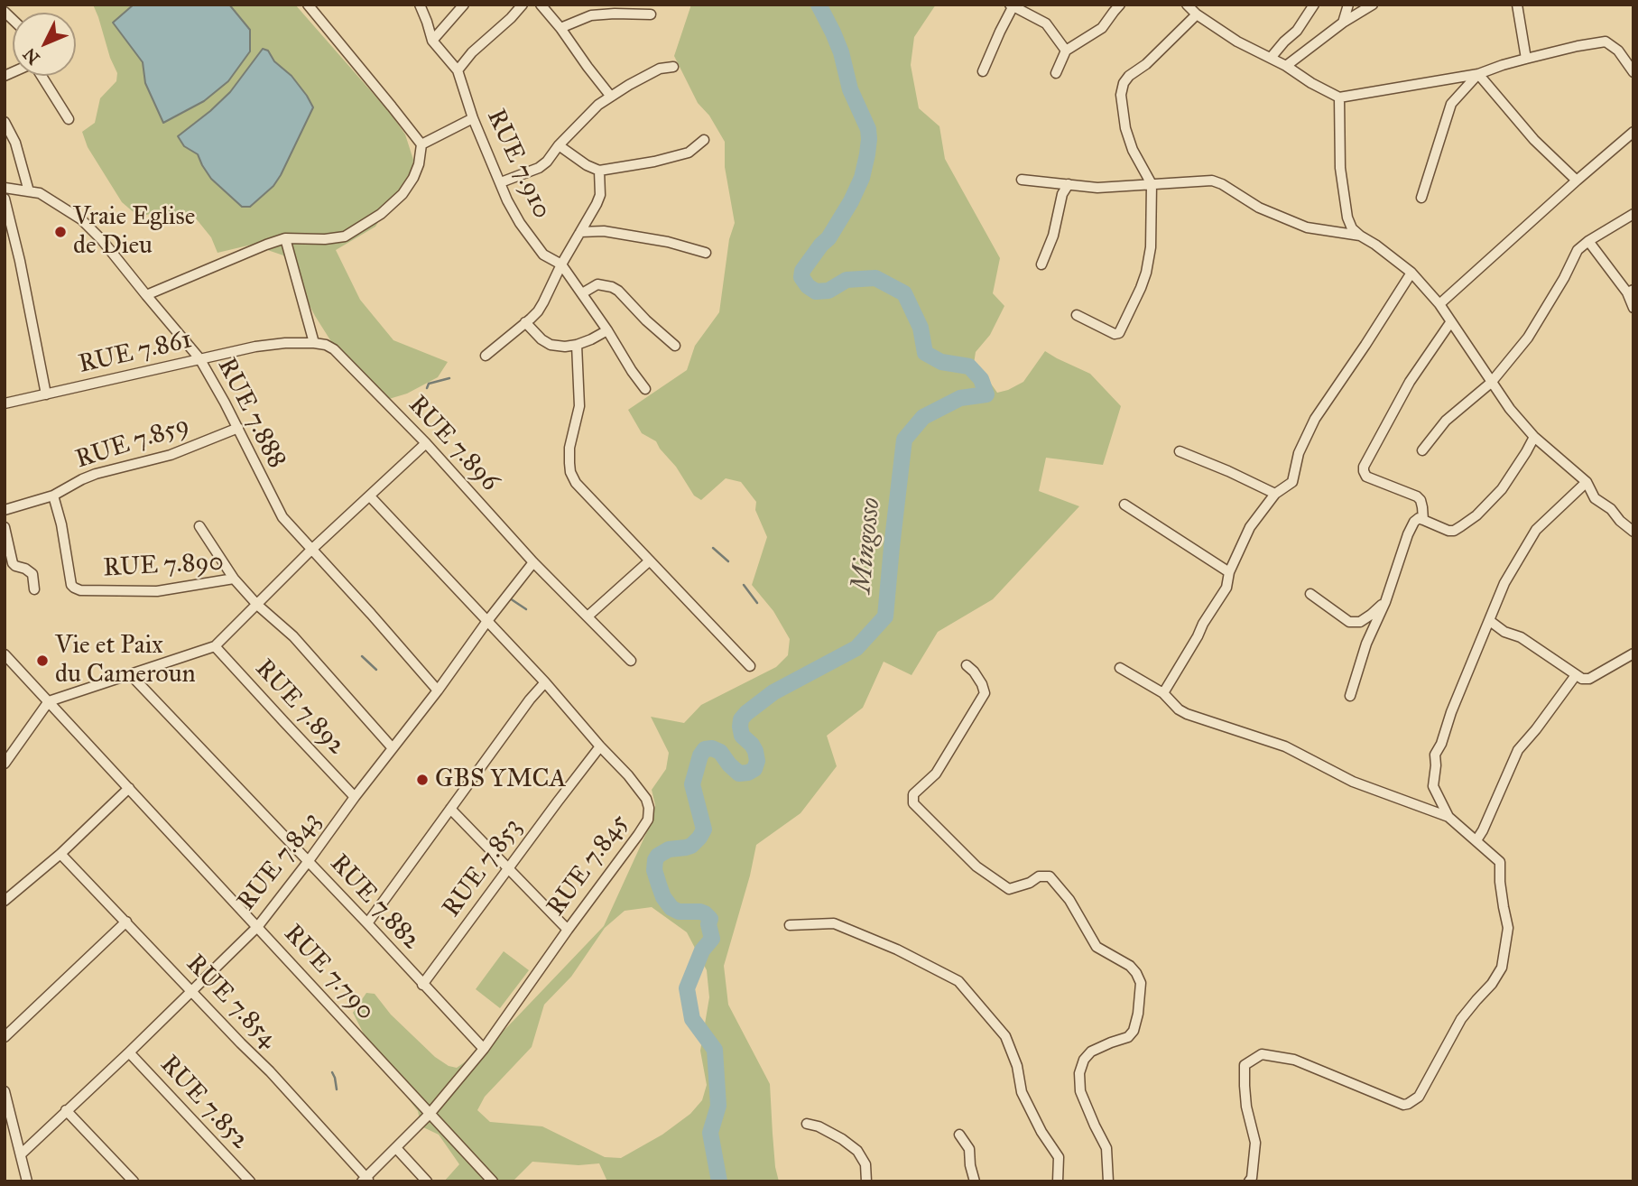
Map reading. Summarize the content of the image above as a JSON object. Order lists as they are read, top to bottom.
{
  "streets": {
    "street": [
      "RUE 7.910",
      "RUE 7.861",
      "RUE 7.888",
      "RUE 7.859",
      "RUE 7.896",
      "RUE 7.890",
      "RUE 7.892",
      "RUE 7.843",
      "RUE 7.845",
      "RUE 7.853",
      "RUE 7.882",
      "RUE 7.790",
      "RUE 7.854",
      "RUE 7.852"
    ]
  },
  "crossings": [
    ["RUE 7.861", "RUE 7.888"],
    ["RUE 7.861", "RUE 7.896"],
    ["RUE 7.888", "RUE 7.859"],
    ["RUE 7.888", "RUE 7.843"],
    ["RUE 7.859", "RUE 7.890"],
    ["RUE 7.896", "RUE 7.843"],
    ["RUE 7.890", "RUE 7.843"],
    ["RUE 7.892", "RUE 7.843"],
    ["RUE 7.843", "RUE 7.845"],
    ["RUE 7.843", "RUE 7.882"],
    ["RUE 7.843", "RUE 7.790"],
    ["RUE 7.843", "RUE 7.854"],
    ["RUE 7.843", "RUE 7.852"],
    ["RUE 7.845", "RUE 7.853"],
    ["RUE 7.845", "RUE 7.882"],
    ["RUE 7.845", "RUE 7.790"],
    ["RUE 7.845", "RUE 7.854"],
    ["RUE 7.853", "RUE 7.882"]
  ],
  "water": ["Mingosso"],
  "places": ["Vraie Eglise de Dieu", "Vie et Paix du Cameroun", "GBS YMCA"],
  "north": "bottom left"
}
